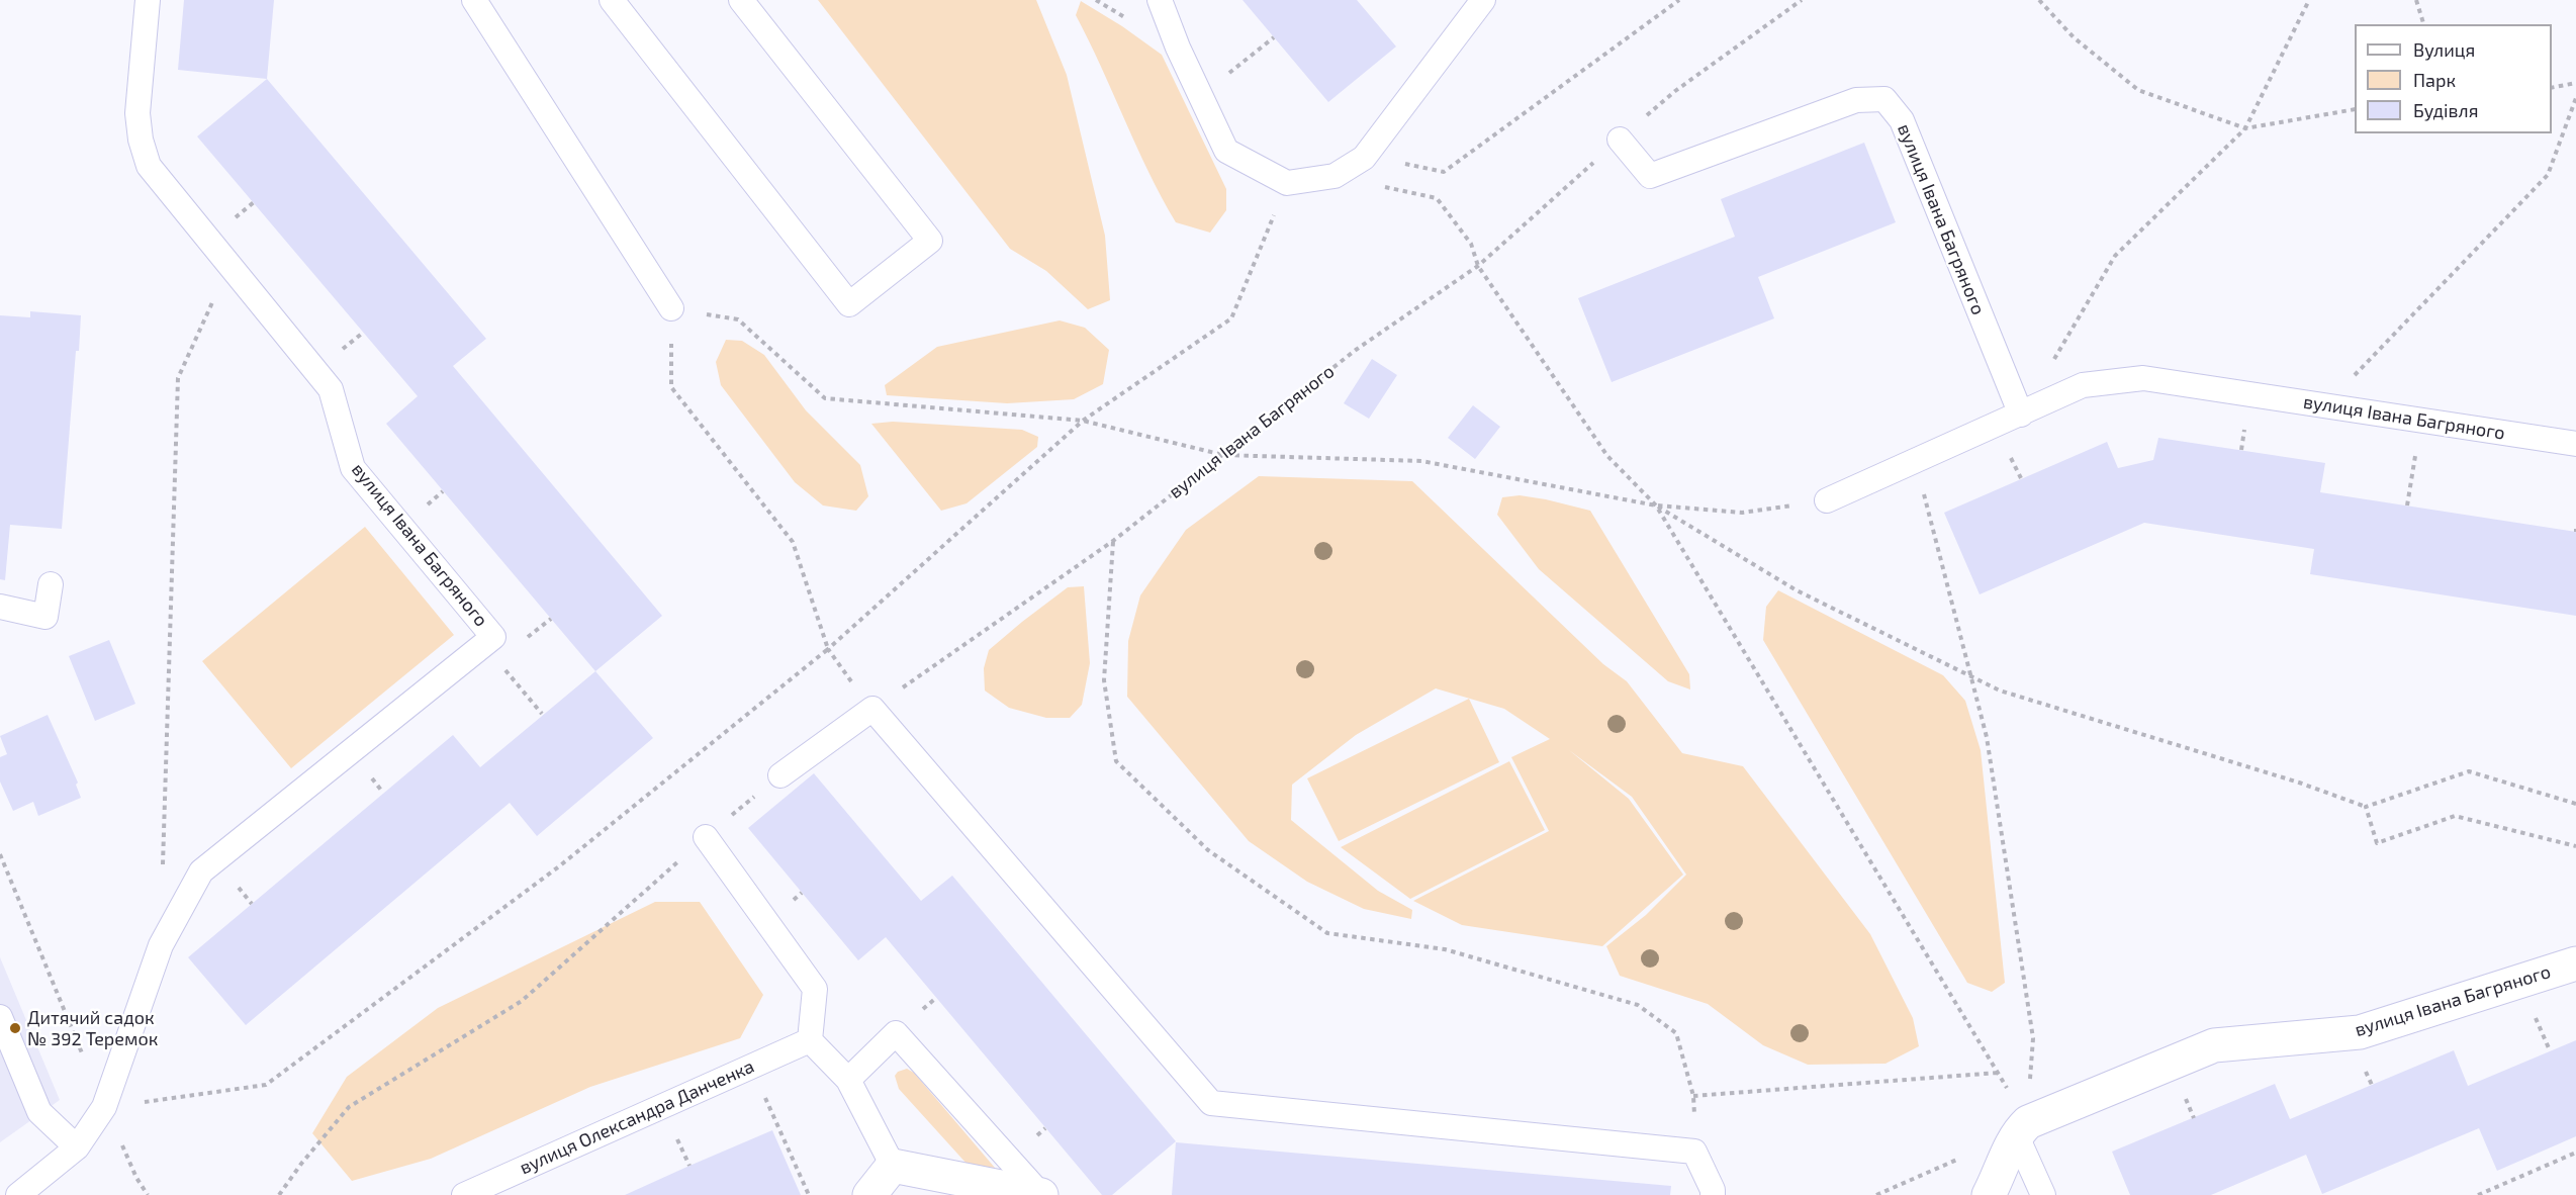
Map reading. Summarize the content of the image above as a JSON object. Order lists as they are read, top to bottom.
{
  "streets": {
    "street": ["вулиця Івана Багряного"],
    "lane": ["вулиця Олександра Данченка"]
  },
  "places": ["Дитячий садок № 392 Теремок"],
  "legend": ["Вулиця", "Парк", "Будівля"]
}
